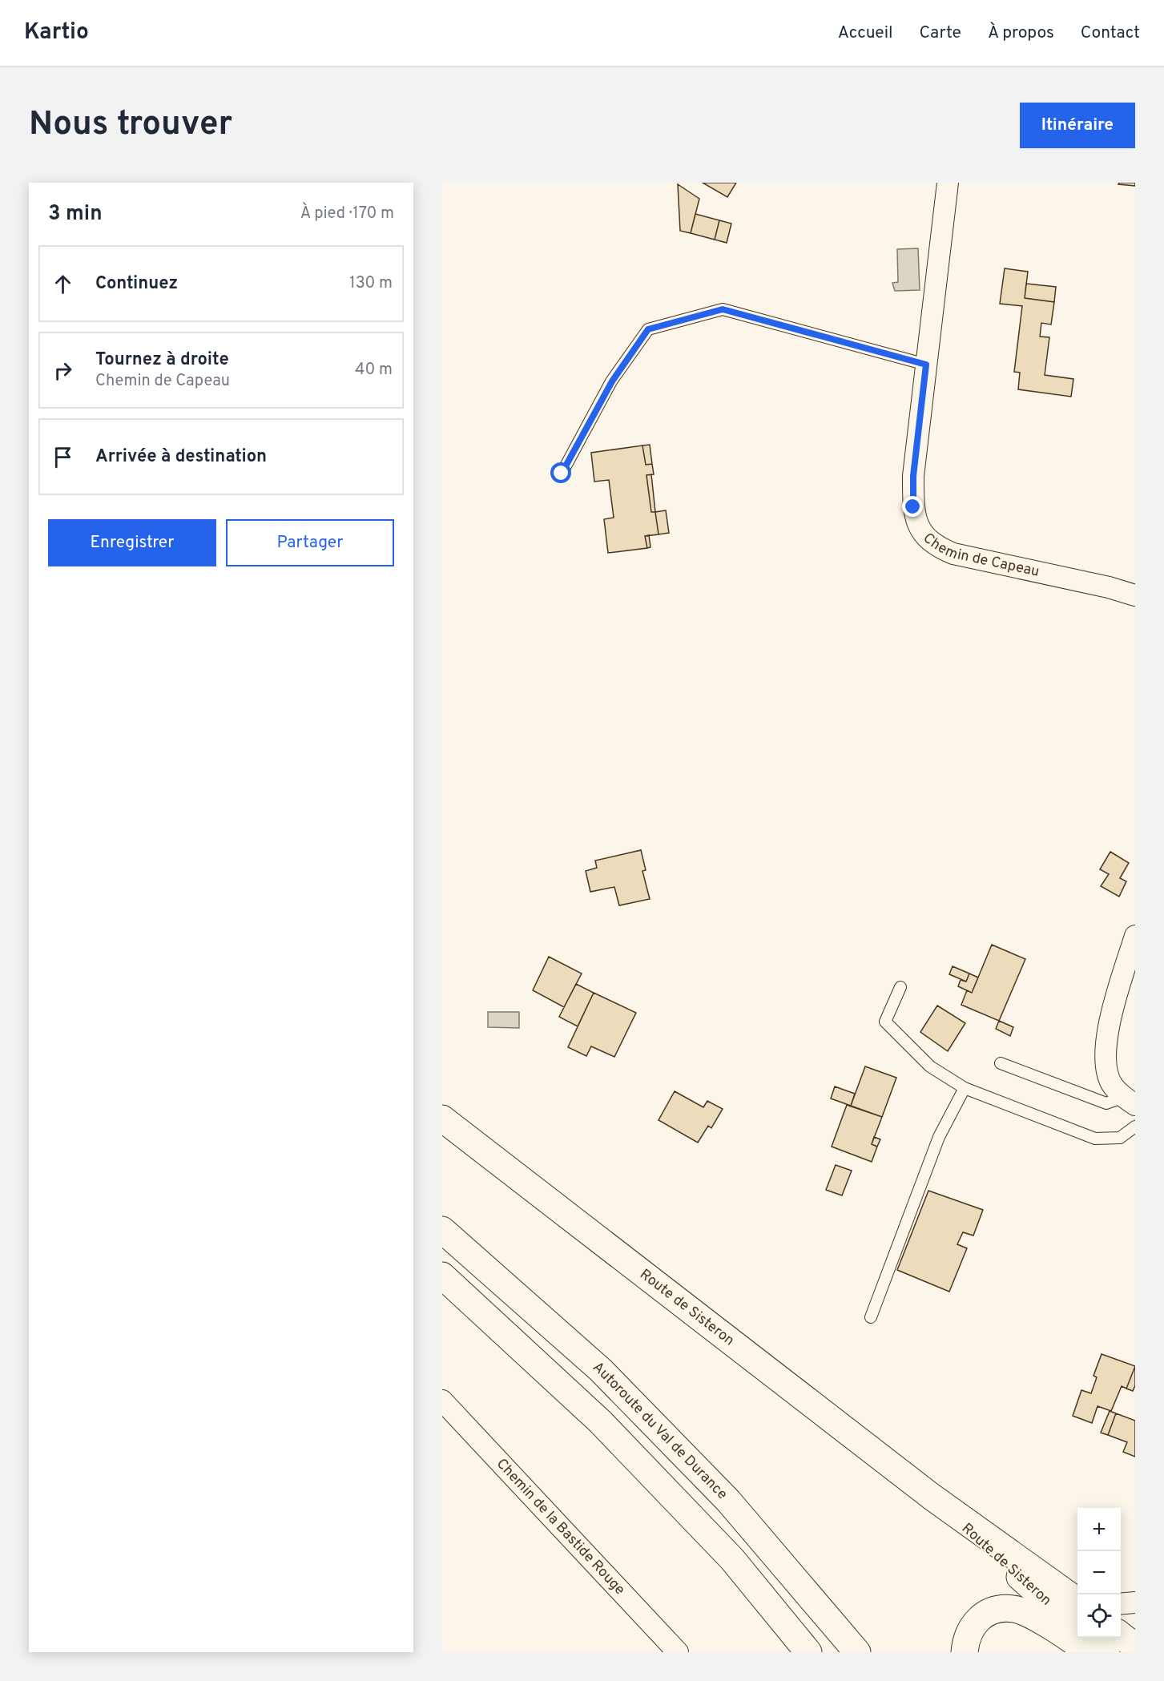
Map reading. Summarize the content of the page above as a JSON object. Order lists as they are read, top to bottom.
{
  "streets": {
    "main road": ["Route de Sisteron", "Autoroute du Val de Durance"],
    "street": ["Chemin de Capeau", "Chemin de la Bastide Rouge"]
  },
  "page": {
    "header": "Kartio",
    "nav": [
      "Accueil",
      "Carte",
      "À propos",
      "Contact"
    ],
    "buttons": [
      "Itinéraire",
      ["Enregistrer", "Partager"]
    ],
    "title": "Nous trouver",
    "heading": ["3 min", "À pied · 170 m"],
    "list": [
      ["Continuez", "130 m"],
      ["Tournez à droite", "Chemin de Capeau", "40 m"],
      "Arrivée à destination"
    ],
    "map_buttons": ["+", "−"]
  }
}
